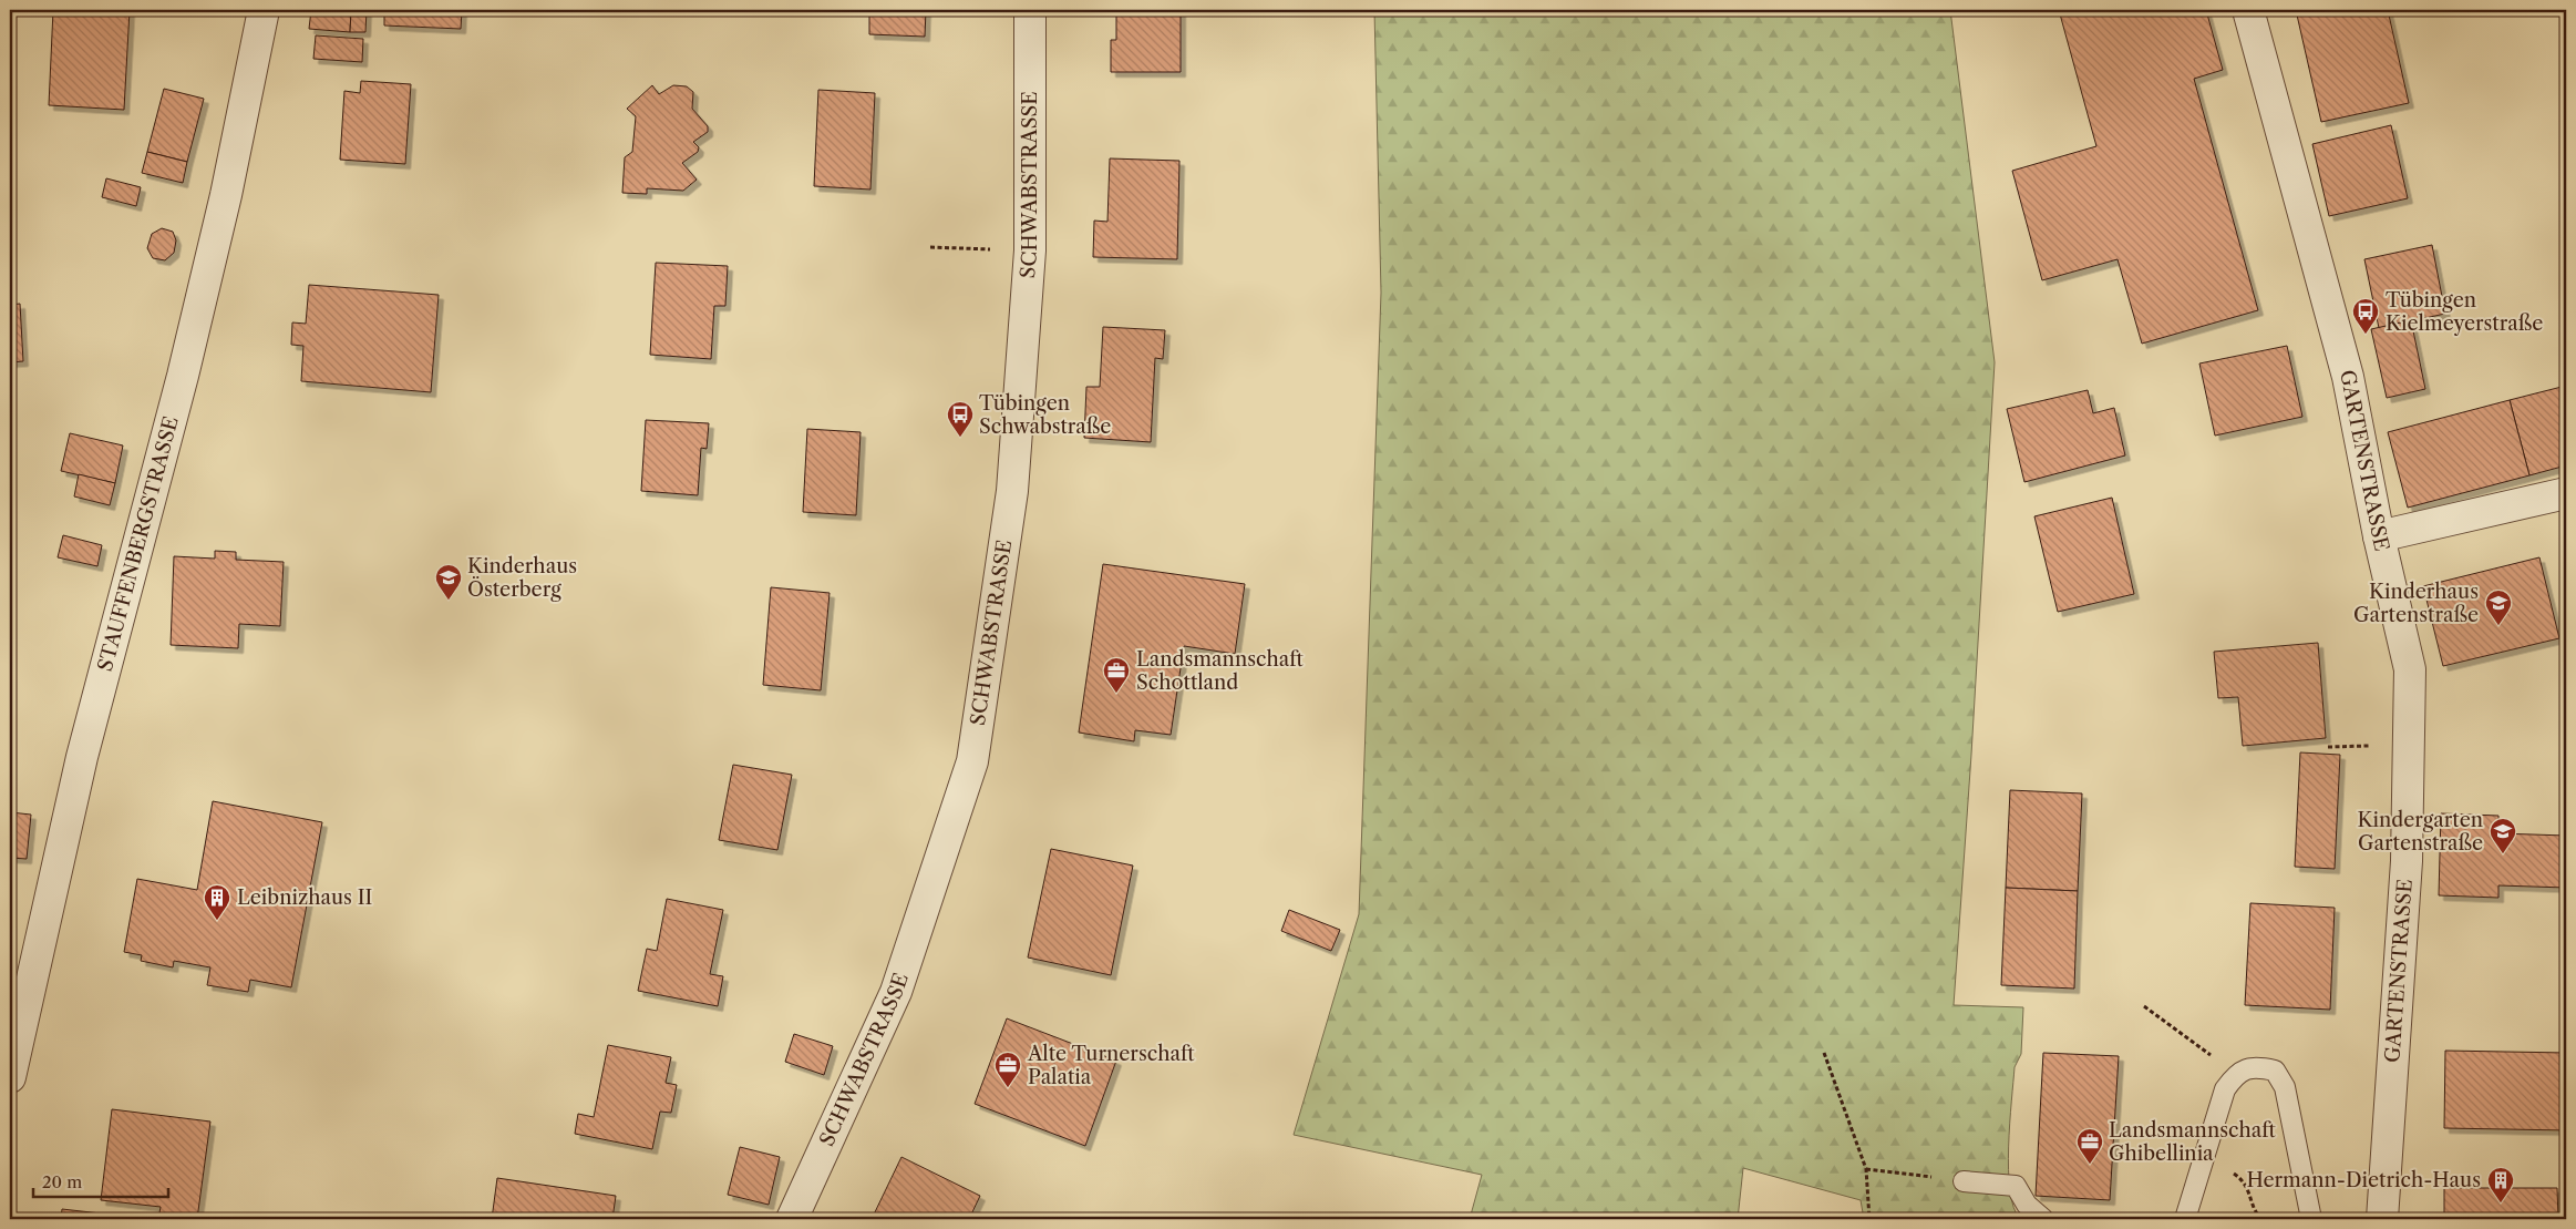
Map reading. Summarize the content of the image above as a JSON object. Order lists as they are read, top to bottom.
{
  "streets": {
    "street": ["SCHWABSTRASSE", "GARTENSTRASSE", "STAUFFENBERGSTRASSE"]
  },
  "places": {
    "bus stop": ["Tübingen Kielmeyerstraße", "Tübingen Schwabstraße"],
    "school or university": ["Kinderhaus Österberg", "Kinderhaus Gartenstraße", "Kindergarten Gartenstraße"],
    "office": ["Landsmannschaft Schottland", "Alte Turnerschaft Palatia", "Landsmannschaft Ghibellinia"],
    "building": ["Leibnizhaus II", "Hermann-Dietrich-Haus"]
  },
  "scale_bar": "20 m"
}
